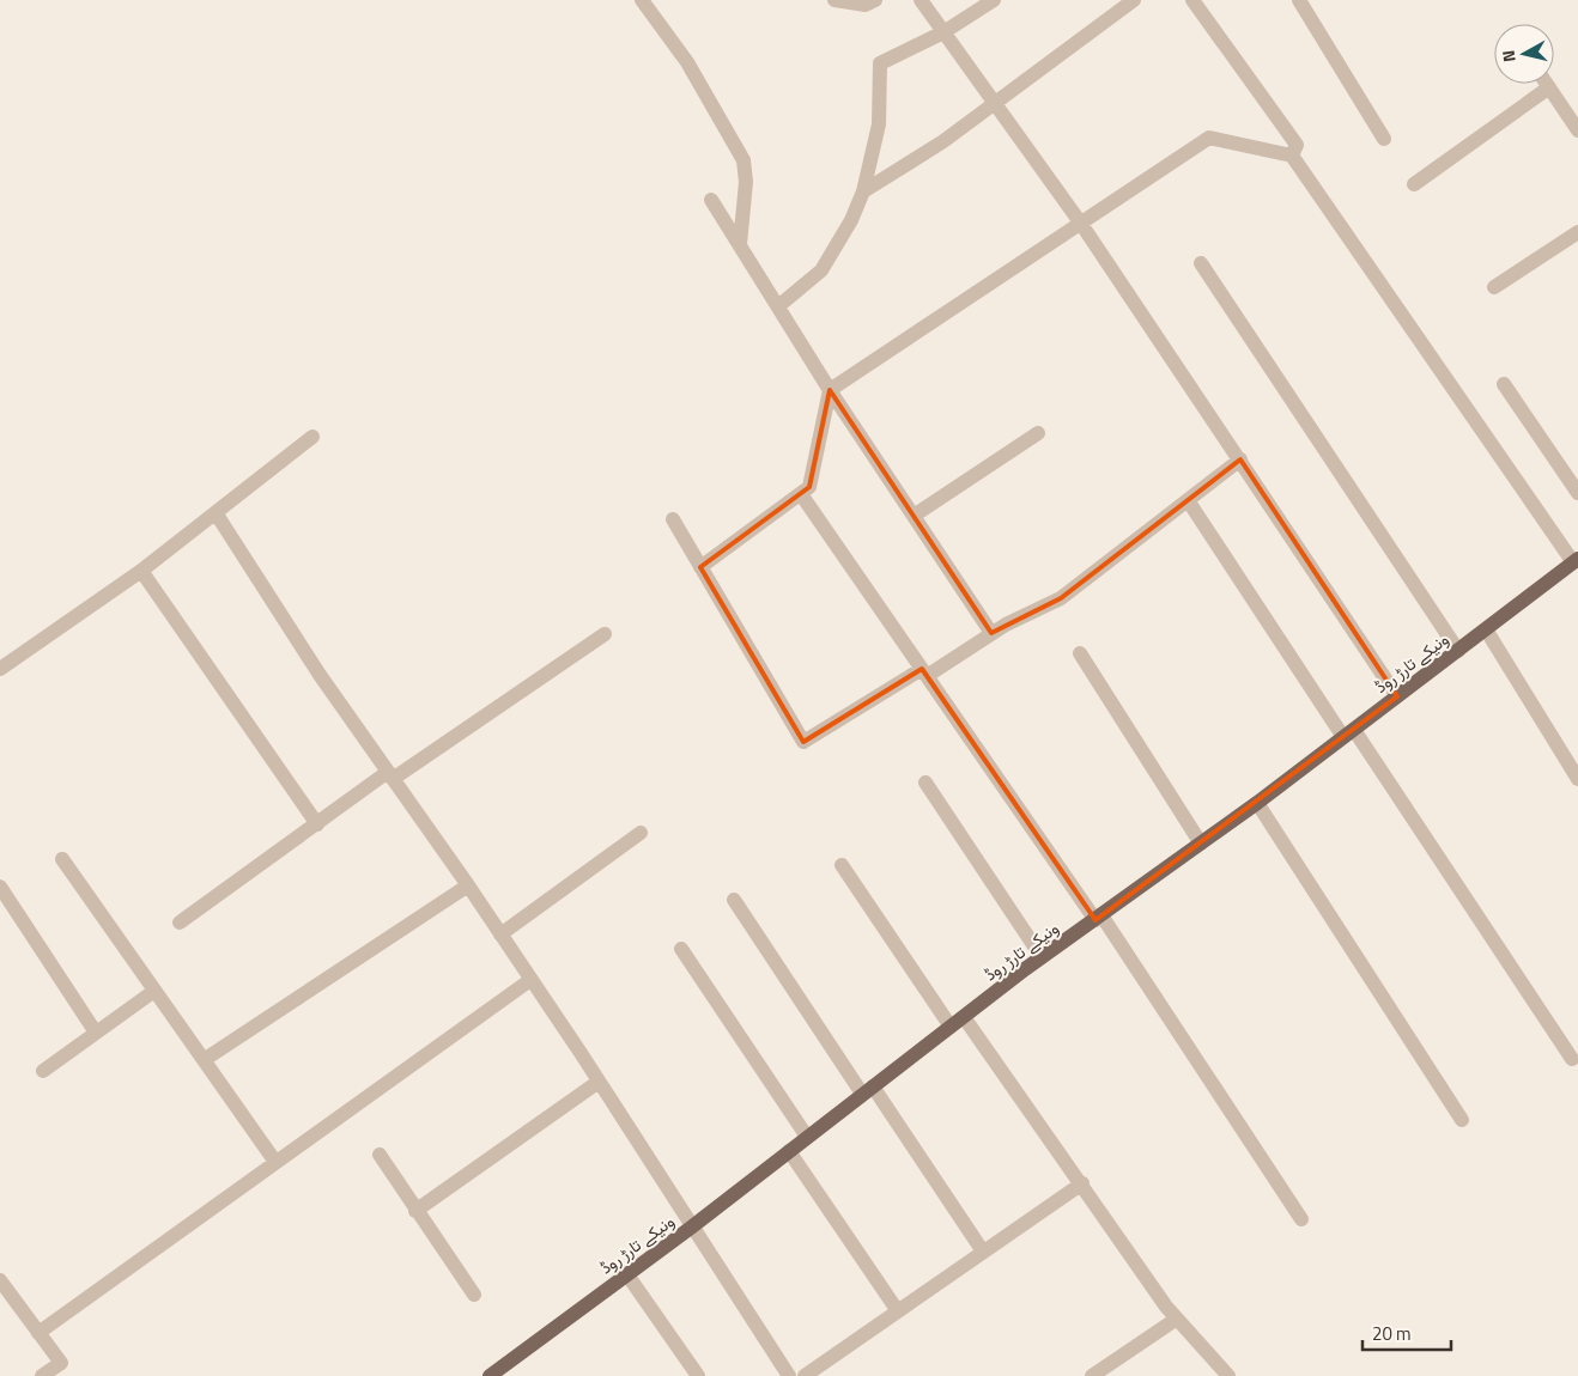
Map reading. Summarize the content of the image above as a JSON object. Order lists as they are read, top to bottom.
{
  "streets": {
    "main road": ["ونیکے تارڑ روڈ"]
  },
  "scale_bar": "20 m",
  "north": "left"
}
